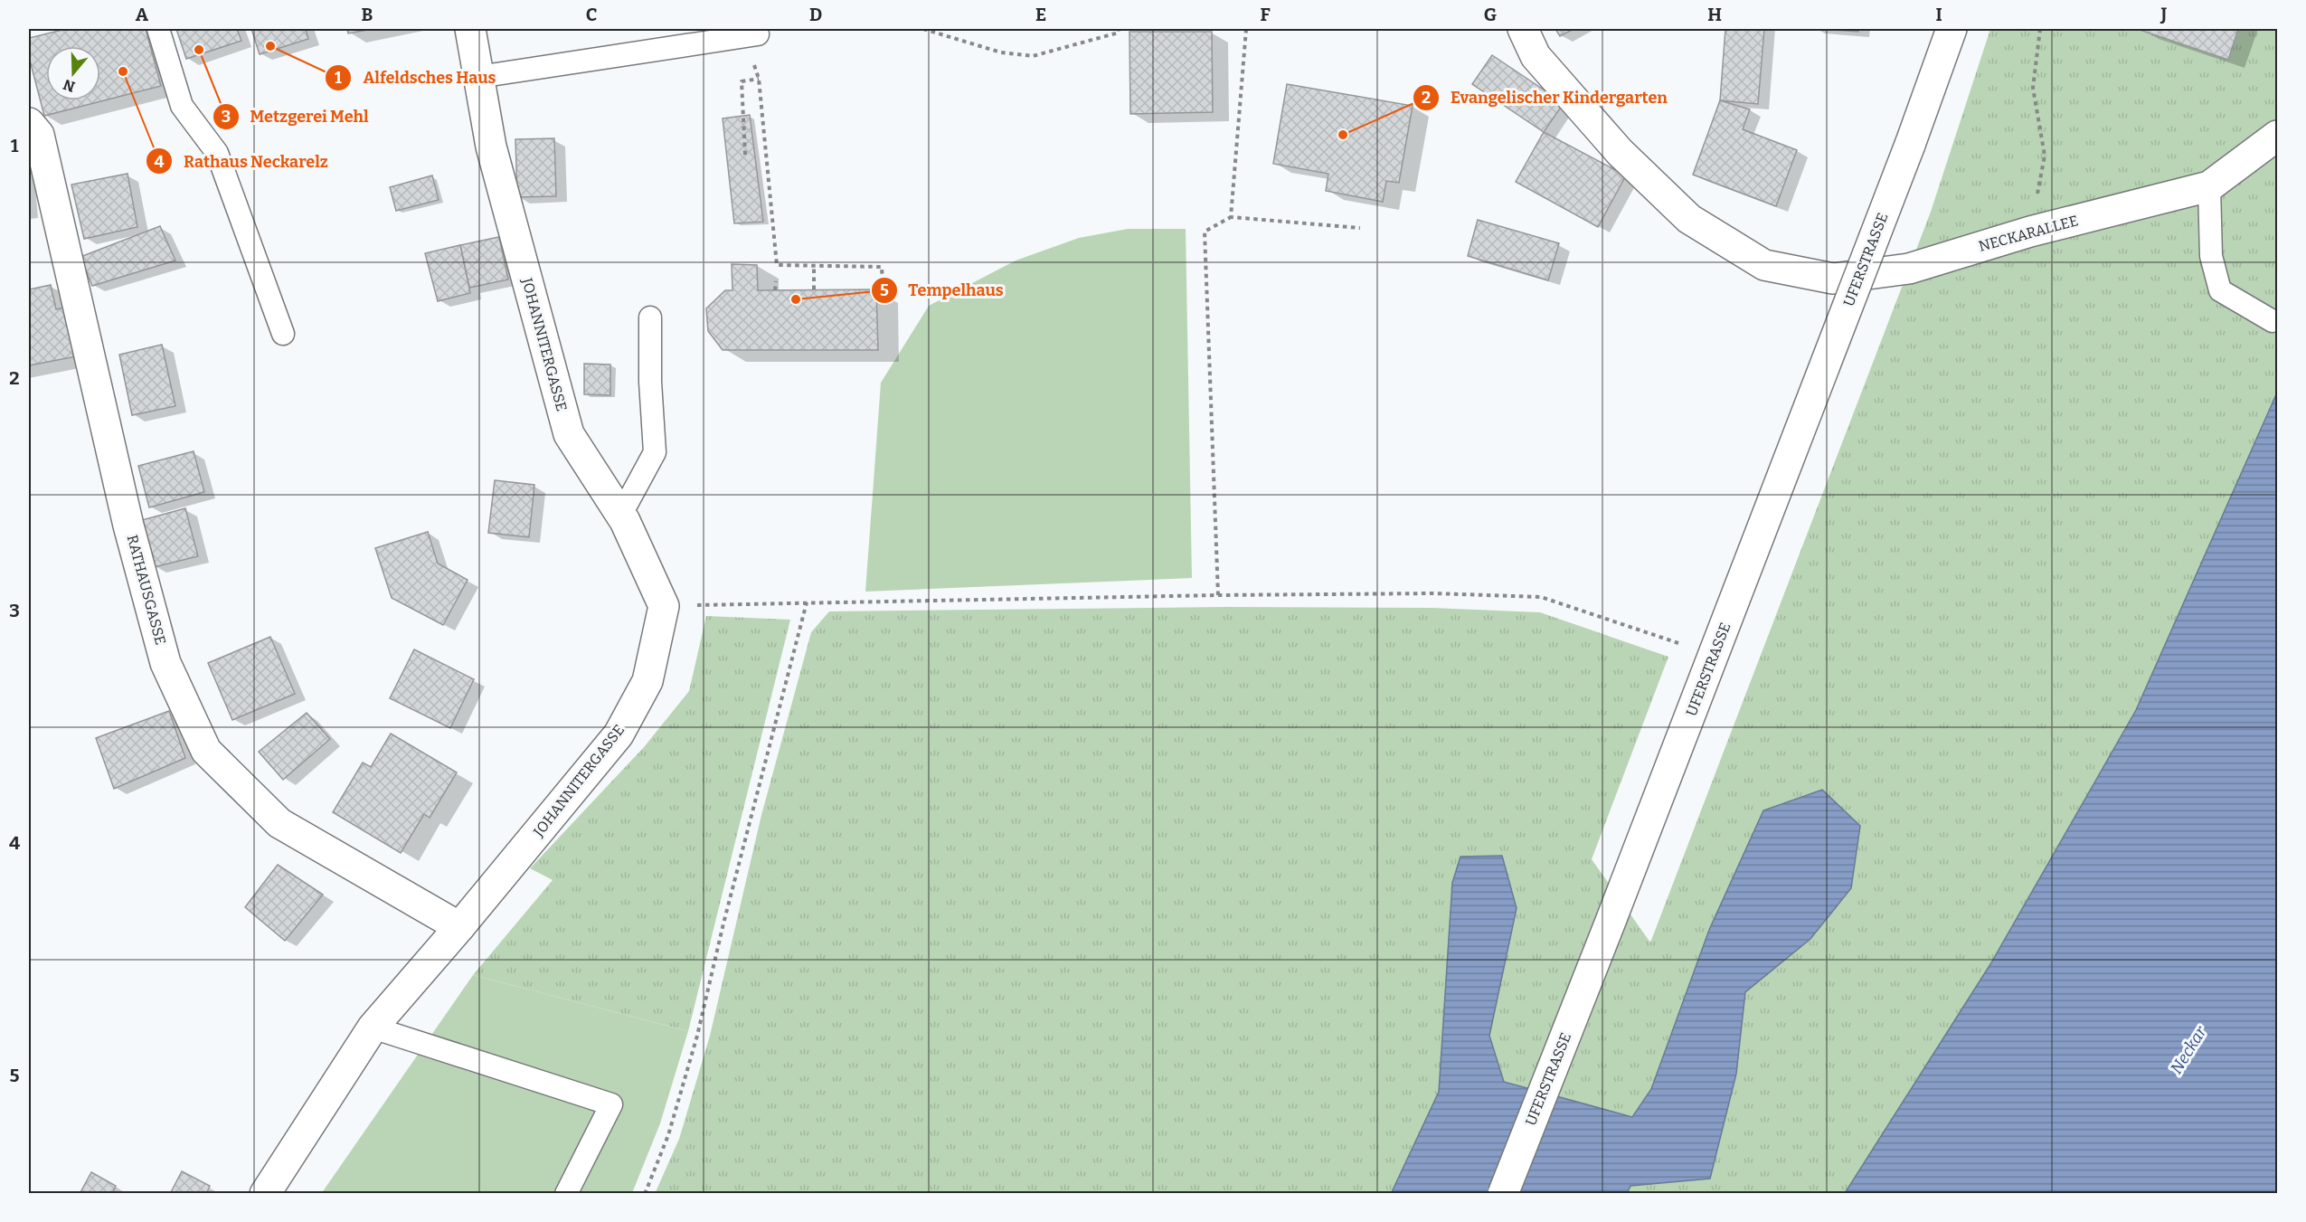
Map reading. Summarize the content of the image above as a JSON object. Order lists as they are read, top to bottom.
{
  "streets": {
    "street": [
      "NECKARALLEE",
      "UFERSTRASSE",
      "JOHANNITERGASSE",
      "RATHAUSGASSE"
    ]
  },
  "crossings": [
    ["JOHANNITERGASSE", "RATHAUSGASSE"]
  ],
  "water": ["Neckar"],
  "places": [
    "Alfeldsches Haus",
    "Metzgerei Mehl",
    "Rathaus Neckarelz",
    "Evangelischer Kindergarten",
    "Tempelhaus"
  ],
  "north": "bottom",
  "grid": {
    "columns": [
      "A",
      "B",
      "C",
      "D",
      "E",
      "F",
      "G",
      "H",
      "I",
      "J"
    ],
    "rows": [
      "1",
      "2",
      "3",
      "4",
      "5"
    ]
  }
}
